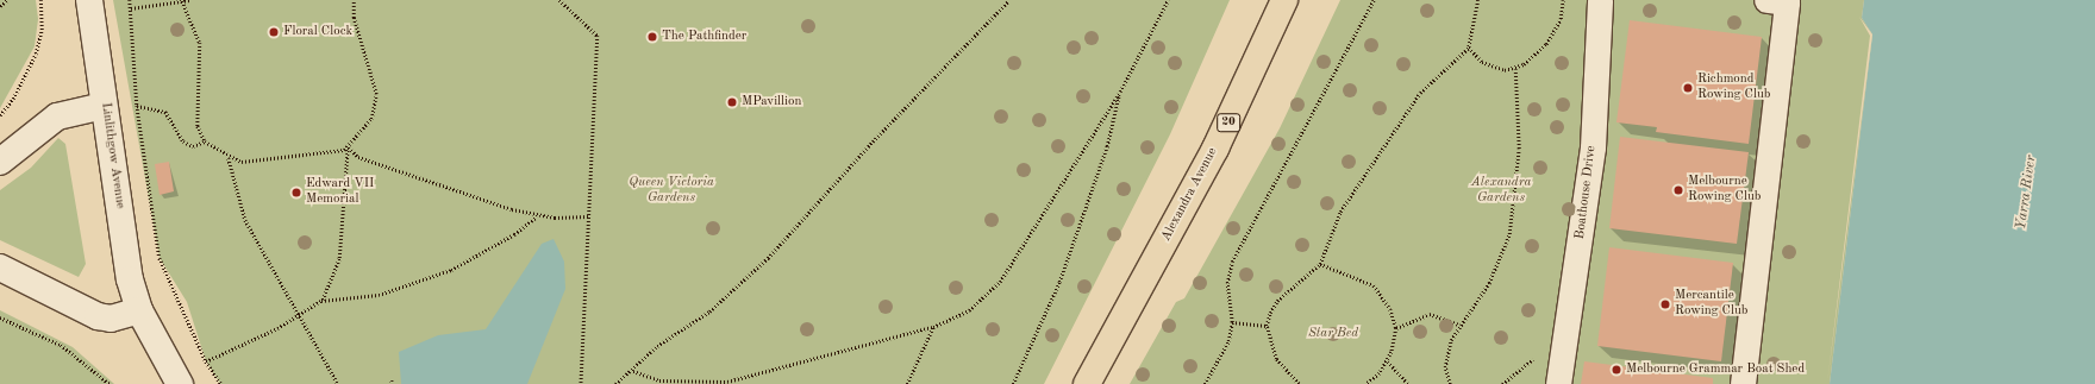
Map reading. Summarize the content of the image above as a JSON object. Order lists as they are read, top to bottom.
{
  "streets": {
    "highway": ["20", "Alexandra Avenue"],
    "street": ["Linlithgow Avenue", "Boathouse Drive"]
  },
  "water": ["Yarra River"],
  "parks": ["Queen Victoria Gardens", "Alexandra Gardens", "Star Bed"],
  "places": [
    "Floral Clock",
    "The Pathfinder",
    "Richmond Rowing Club",
    "MPavillion",
    "Melbourne Rowing Club",
    "Edward VII Memorial",
    "Mercantile Rowing Club",
    "Melbourne Grammar Boat Shed"
  ]
}
